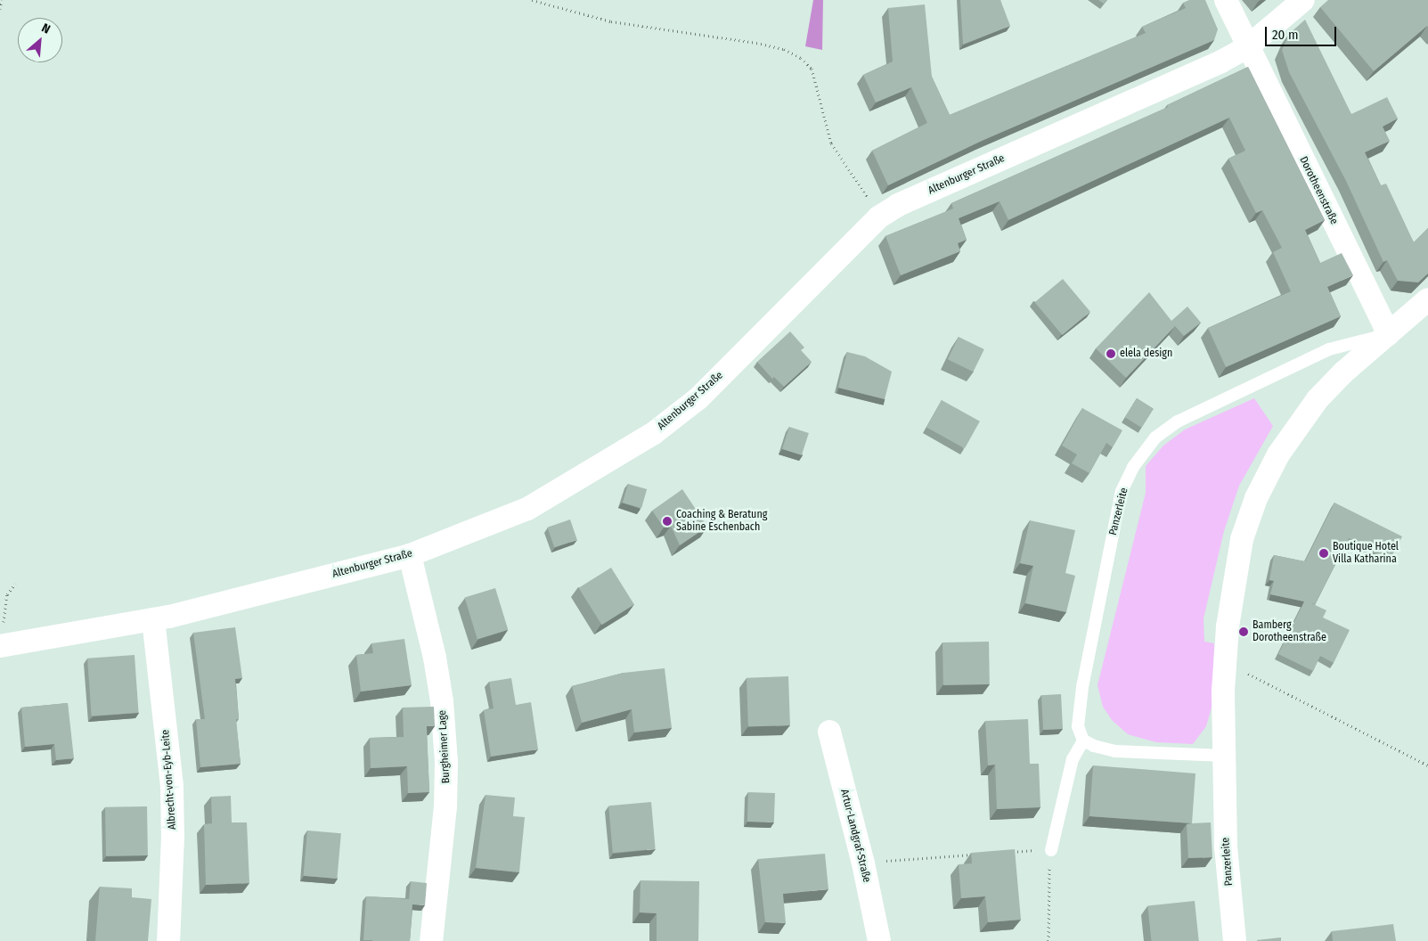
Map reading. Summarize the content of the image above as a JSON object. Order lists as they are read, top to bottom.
{
  "streets": {
    "street": [
      "Altenburger Straße",
      "Dorotheenstraße",
      "Panzerleite",
      "Burgheimer Lage",
      "Albrecht-von-Eyb-Leite",
      "Artur-Landgraf-Straße"
    ]
  },
  "crossings": [
    ["Altenburger Straße", "Dorotheenstraße"],
    ["Altenburger Straße", "Burgheimer Lage"],
    ["Altenburger Straße", "Albrecht-von-Eyb-Leite"],
    ["Dorotheenstraße", "Panzerleite"]
  ],
  "places": [
    "elela design",
    "Coaching & Beratung Sabine Eschenbach",
    "Boutique Hotel Villa Katharina",
    "Bamberg Dorotheenstraße"
  ],
  "scale_bar": "20 m",
  "north": "top right"
}
